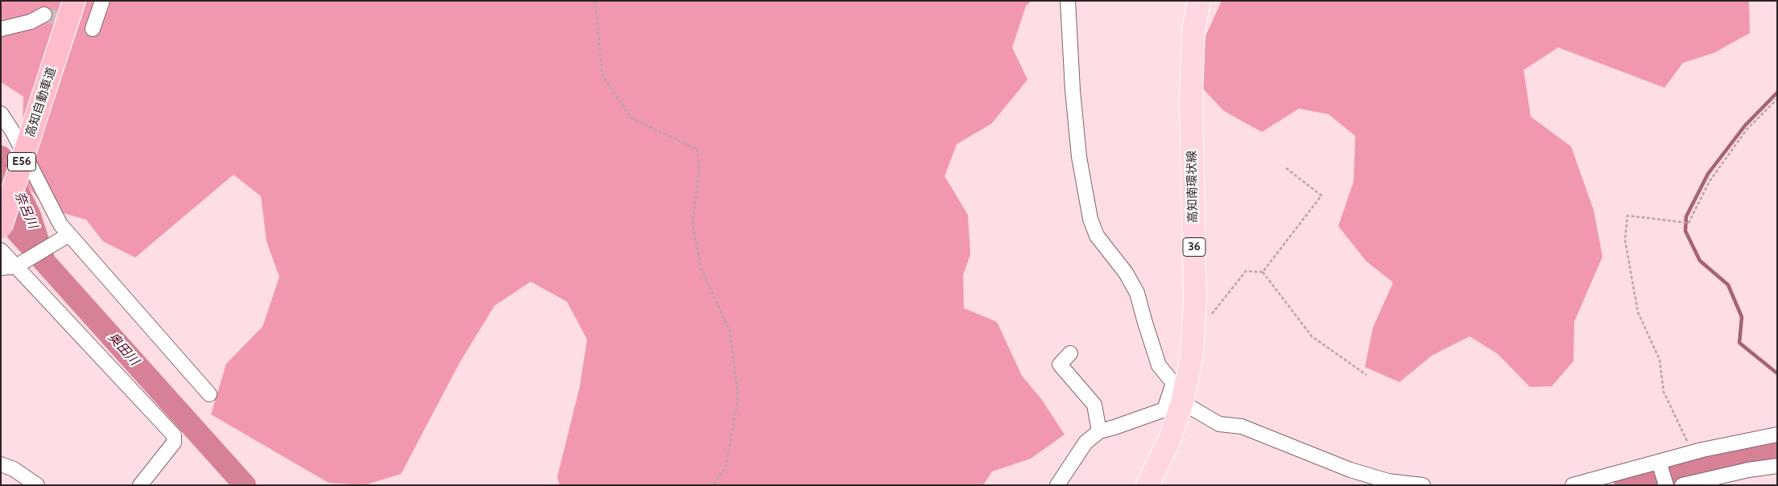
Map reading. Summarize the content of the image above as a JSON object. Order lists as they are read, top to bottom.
{
  "streets": {
    "highway": ["高知自動車道", "E56"],
    "main road": ["高知南環状線", "36"]
  },
  "water": ["奈呂川", "奥田川"]
}
